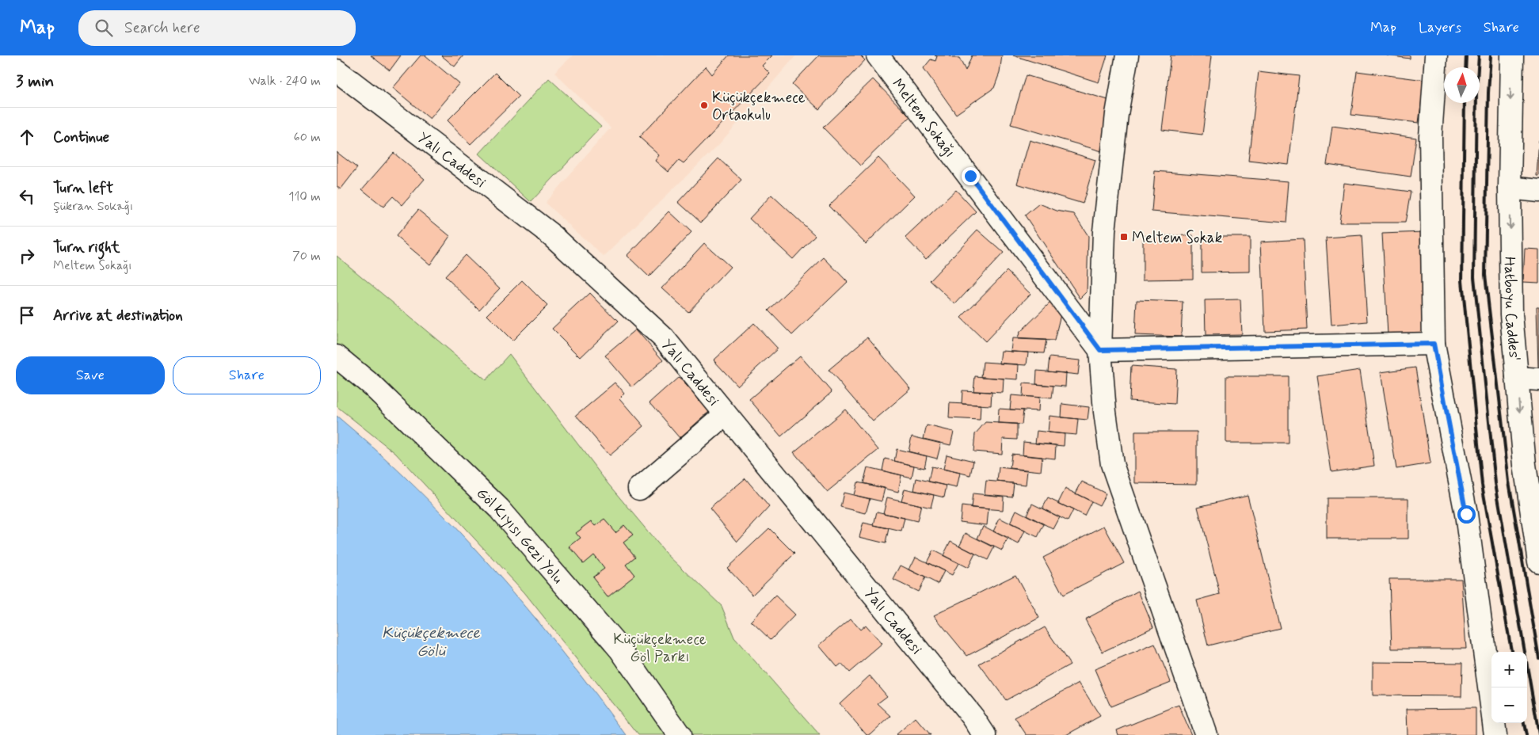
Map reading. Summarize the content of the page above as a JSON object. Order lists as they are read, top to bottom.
{
  "streets": {
    "street": [
      "Meltem Sokağı",
      "Yalı Caddesi",
      "Hatboyu Caddes'",
      "Göl Kıyısı Gezi Yolu"
    ]
  },
  "water": ["Küçükçekmece Gölü"],
  "parks": ["Küçükçekmece Göl Parkı"],
  "places": {
    "other": ["Küçükçekmece Ortaokulu"],
    "transit": ["Meltem Sokak"]
  },
  "north": "top",
  "page": {
    "header": "Map",
    "search": "Search here",
    "nav": ["Map", "Layers", "Share"],
    "heading": ["3 min", "Walk · 240 m"],
    "list": [
      ["Continue", "60 m"],
      ["Turn left", "Şükran Sokağı", "110 m"],
      ["Turn right", "Meltem Sokağı", "70 m"],
      "Arrive at destination"
    ],
    "buttons": ["Save", "Share"],
    "map_buttons": ["+", "−"]
  }
}
